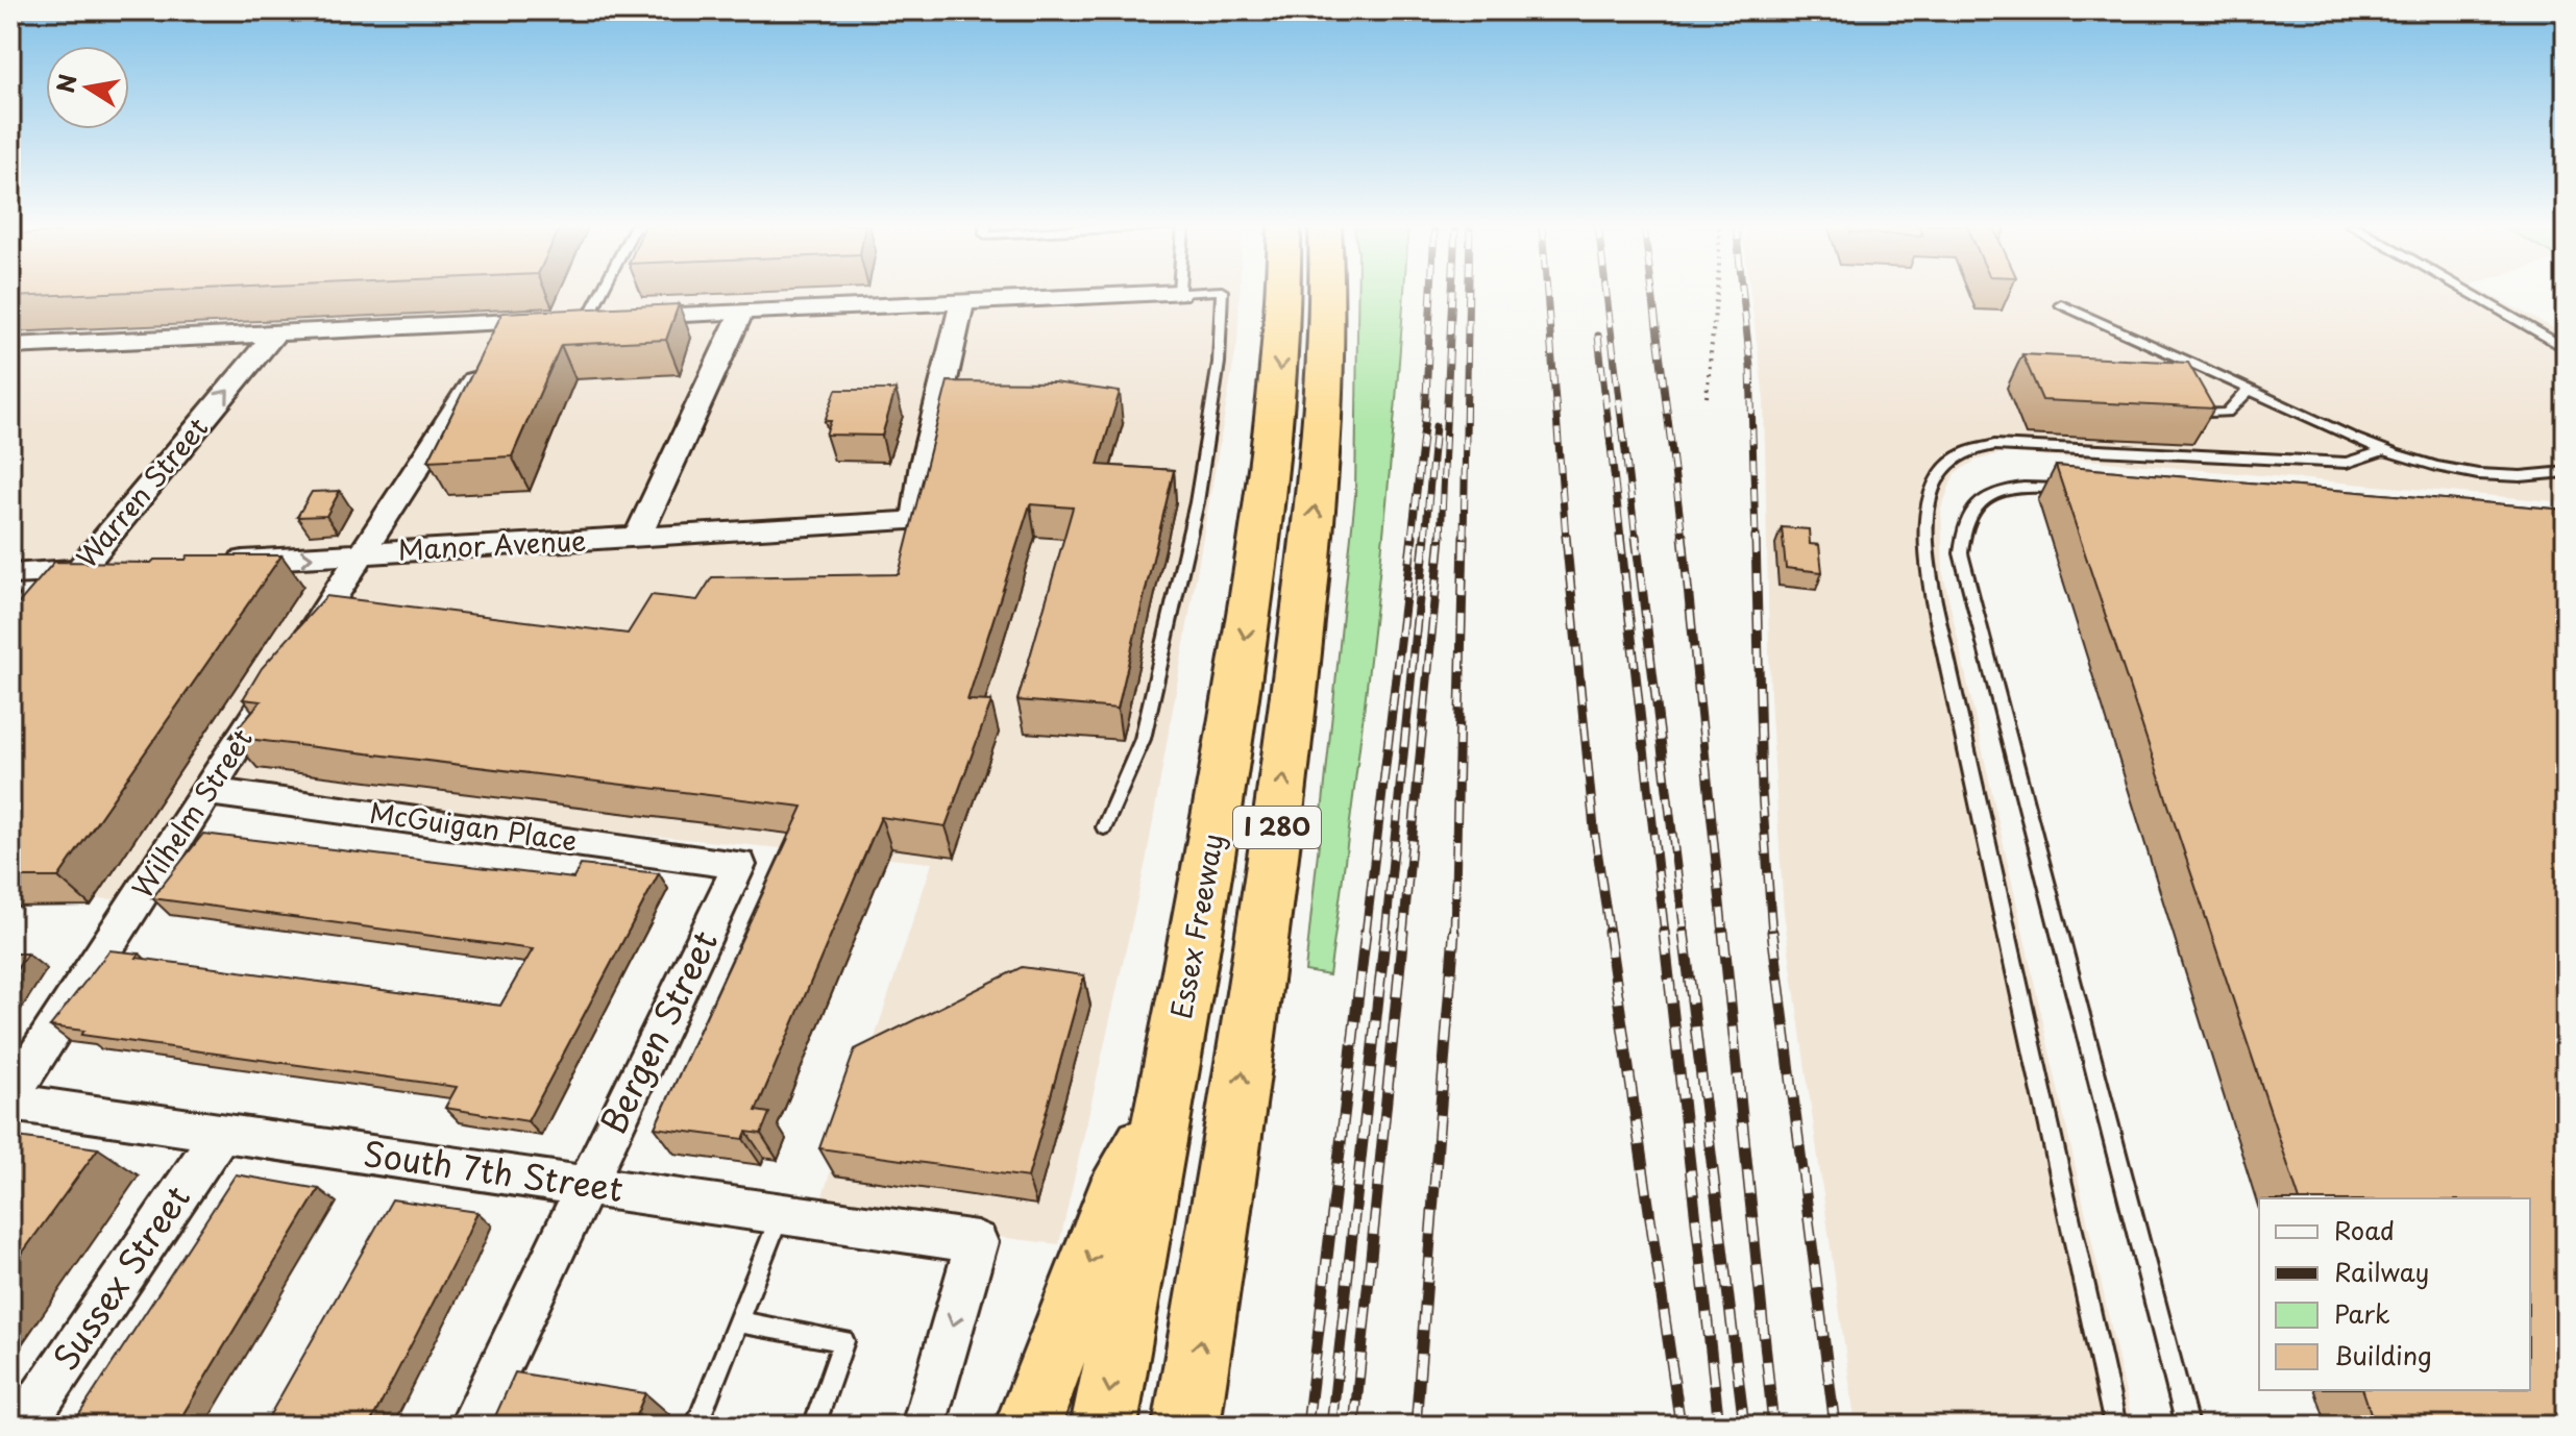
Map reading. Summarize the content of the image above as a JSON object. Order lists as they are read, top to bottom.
{
  "streets": {
    "highway": ["I 280", "Essex Freeway"],
    "street": [
      "Warren Street",
      "Manor Avenue",
      "Wilhelm Street",
      "McGuigan Place",
      "Bergen Street",
      "South 7th Street",
      "Sussex Street"
    ]
  },
  "crossings": [
    ["Manor Avenue", "Wilhelm Street"],
    ["Wilhelm Street", "McGuigan Place"],
    ["McGuigan Place", "Bergen Street"],
    ["Bergen Street", "South 7th Street"],
    ["South 7th Street", "Sussex Street"]
  ],
  "one_way": ["Warren Street"],
  "legend": [
    "Road",
    "Railway",
    "Park",
    "Building"
  ],
  "north": "left"
}
